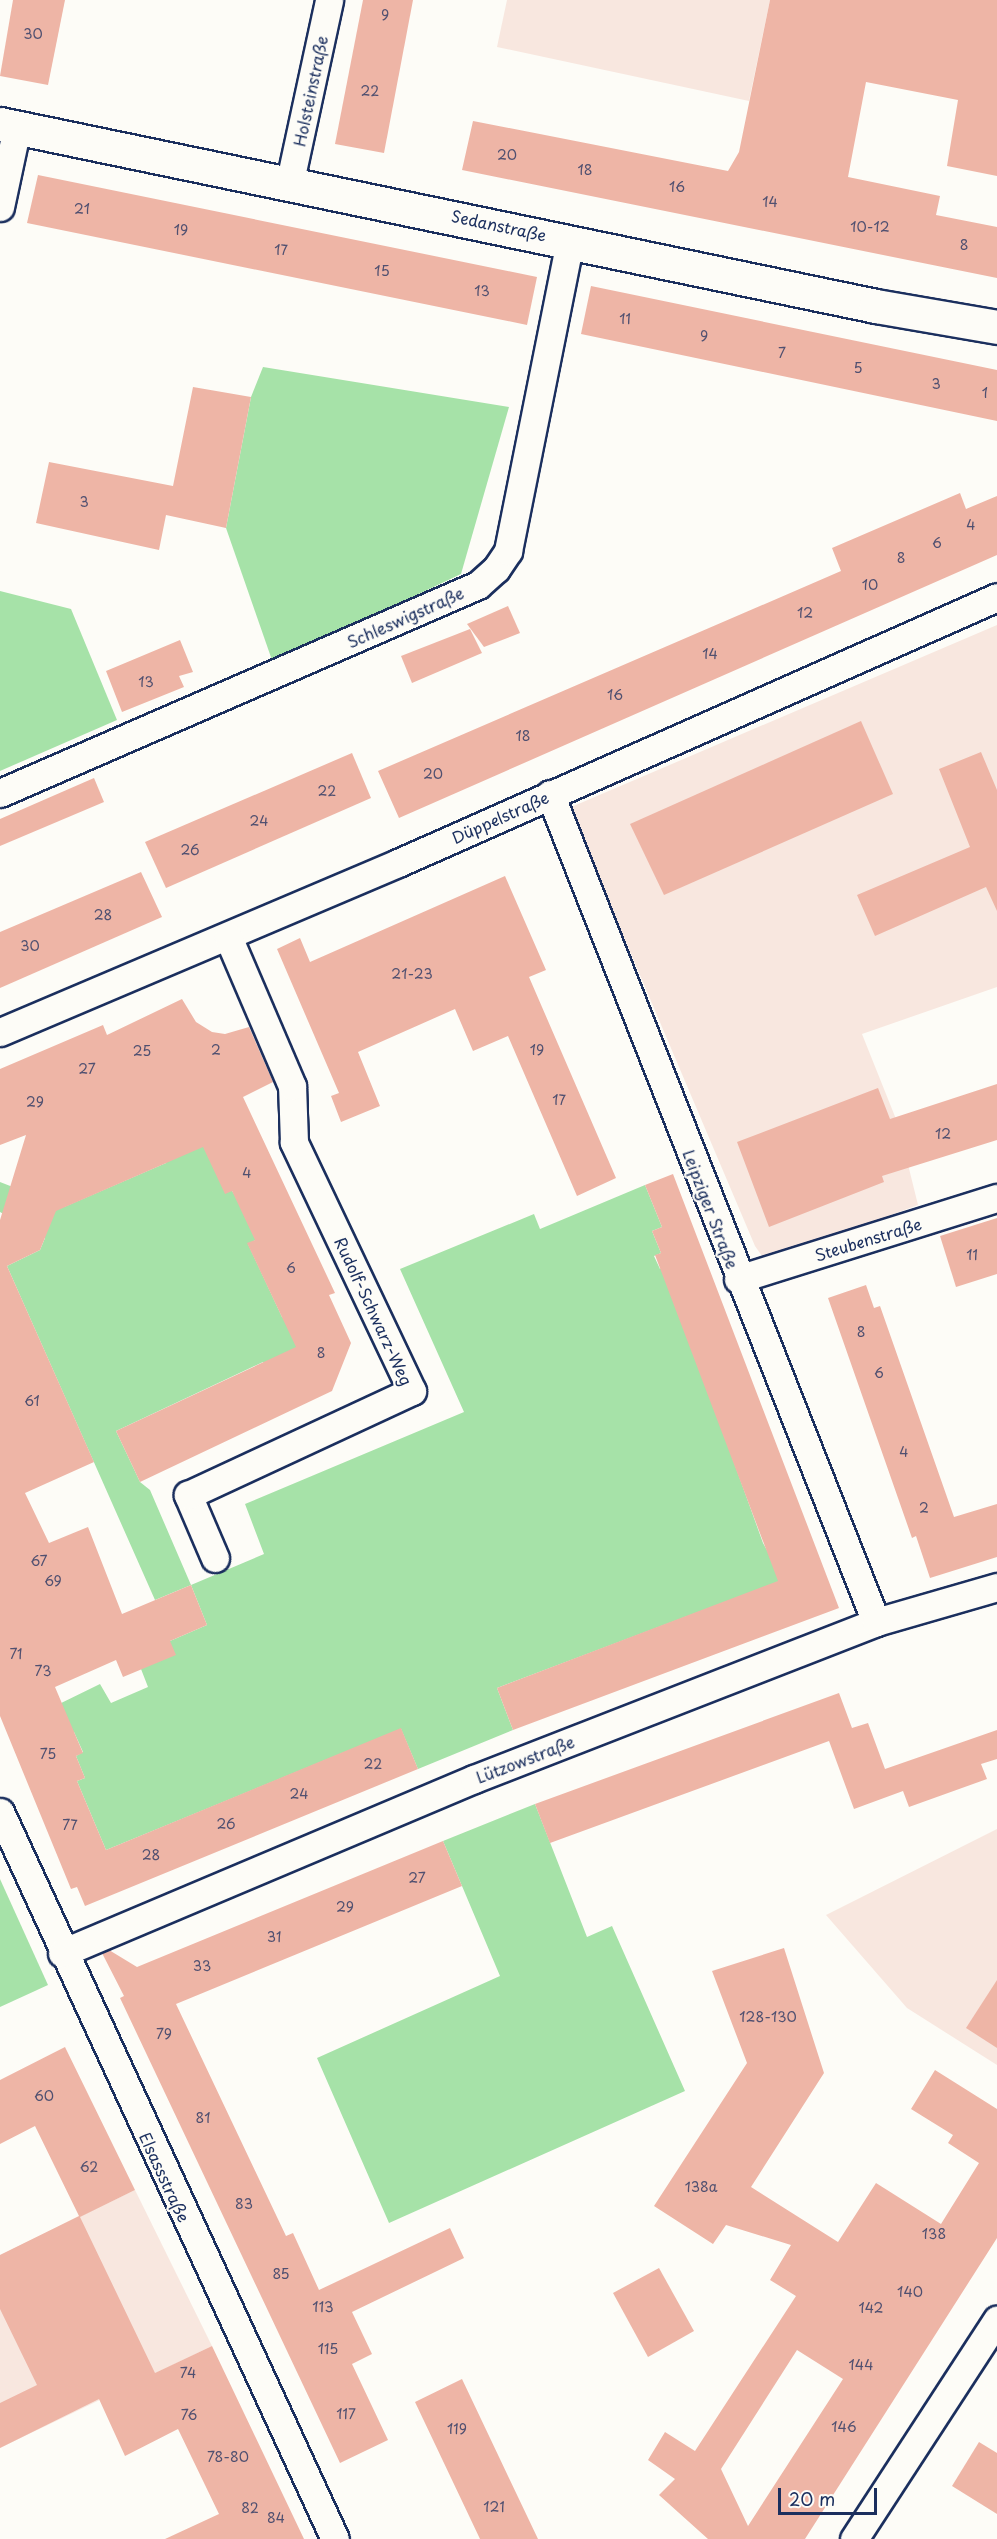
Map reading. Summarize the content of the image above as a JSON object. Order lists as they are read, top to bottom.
{
  "streets": {
    "street": [
      "Holsteinstraße",
      "Sedanstraße",
      "Schleswigstraße",
      "Düppelstraße",
      "Leipziger Straße",
      "Steubenstraße",
      "Rudolf-Schwarz-Weg",
      "Lützowstraße",
      "Elsassstraße"
    ]
  },
  "crossings": [
    ["Holsteinstraße", "Sedanstraße"],
    ["Sedanstraße", "Schleswigstraße"],
    ["Düppelstraße", "Leipziger Straße"],
    ["Düppelstraße", "Rudolf-Schwarz-Weg"],
    ["Leipziger Straße", "Steubenstraße"],
    ["Leipziger Straße", "Lützowstraße"],
    ["Lützowstraße", "Elsassstraße"]
  ],
  "house_numbers": [
    "9",
    "30",
    "22",
    "20",
    "18",
    "16",
    "14",
    "21",
    "10-12",
    "19",
    "8",
    "17",
    "15",
    "13",
    "11",
    "9",
    "7",
    "5",
    "3",
    "1",
    "3",
    "4",
    "6",
    "8",
    "10",
    "12",
    "14",
    "13",
    "16",
    "18",
    "20",
    "22",
    "24",
    "26",
    "28",
    "30",
    "21-23",
    "2",
    "19",
    "25",
    "27",
    "17",
    "29",
    "12",
    "4",
    "11",
    "6",
    "8",
    "8",
    "6",
    "61",
    "4",
    "2",
    "67",
    "69",
    "71",
    "73",
    "75",
    "22",
    "24",
    "26",
    "77",
    "28",
    "27",
    "29",
    "31",
    "33",
    "128-130",
    "79",
    "60",
    "81",
    "62",
    "138a",
    "83",
    "138",
    "85",
    "140",
    "113",
    "142",
    "115",
    "144",
    "74",
    "117",
    "76",
    "146",
    "119",
    "78-80",
    "121",
    "82",
    "84"
  ],
  "scale_bar": "20 m"
}
